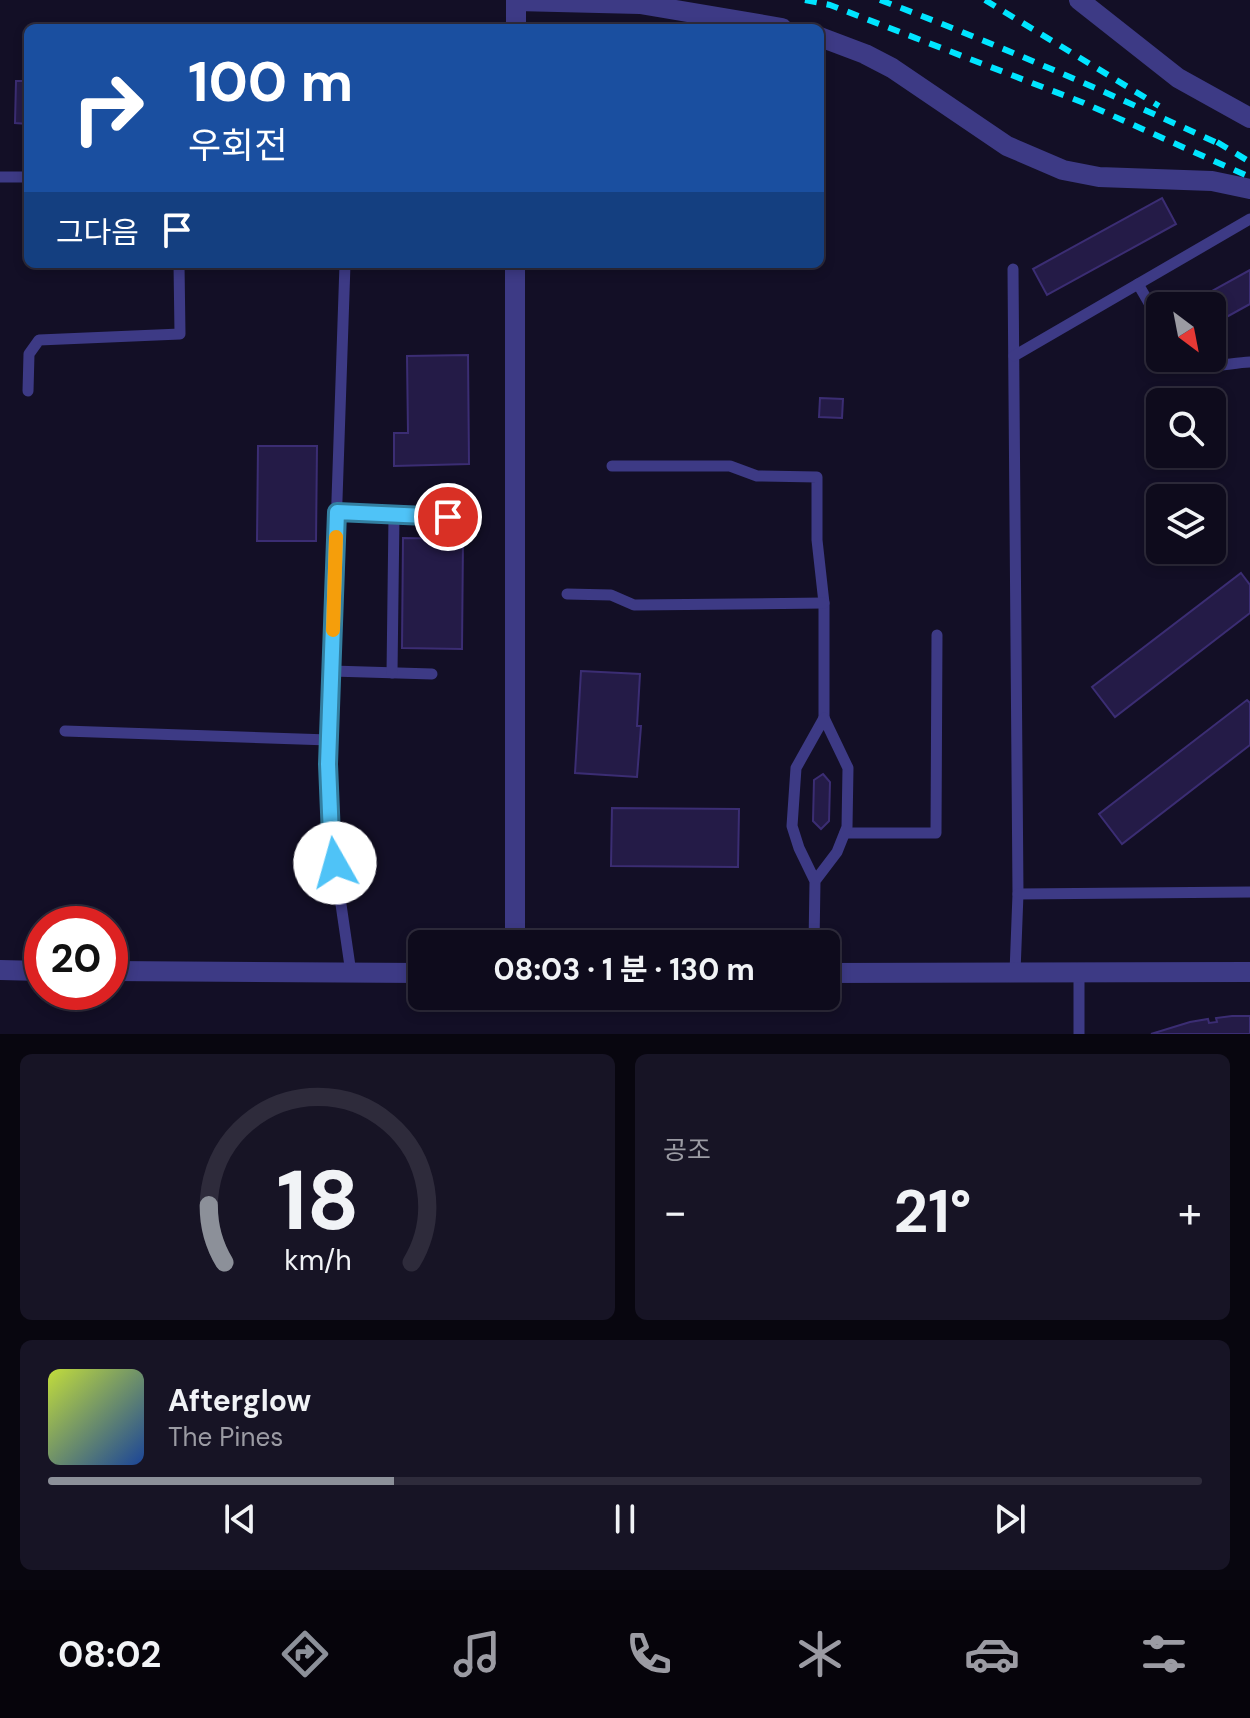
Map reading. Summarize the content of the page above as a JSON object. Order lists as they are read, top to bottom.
{
  "north": "bottom right",
  "page": {
    "turn": ["100 m", "우회전"],
    "then": "그다음",
    "limit": "20",
    "trip": "08:03 · 1 분 · 130 m",
    "tile": "공조",
    "heat": ["−", "21°", "+"],
    "song": ["Afterglow", "The Pines"],
    "tabs": "08:02",
    "gauge": ["18", "km/h"]
  }
}
